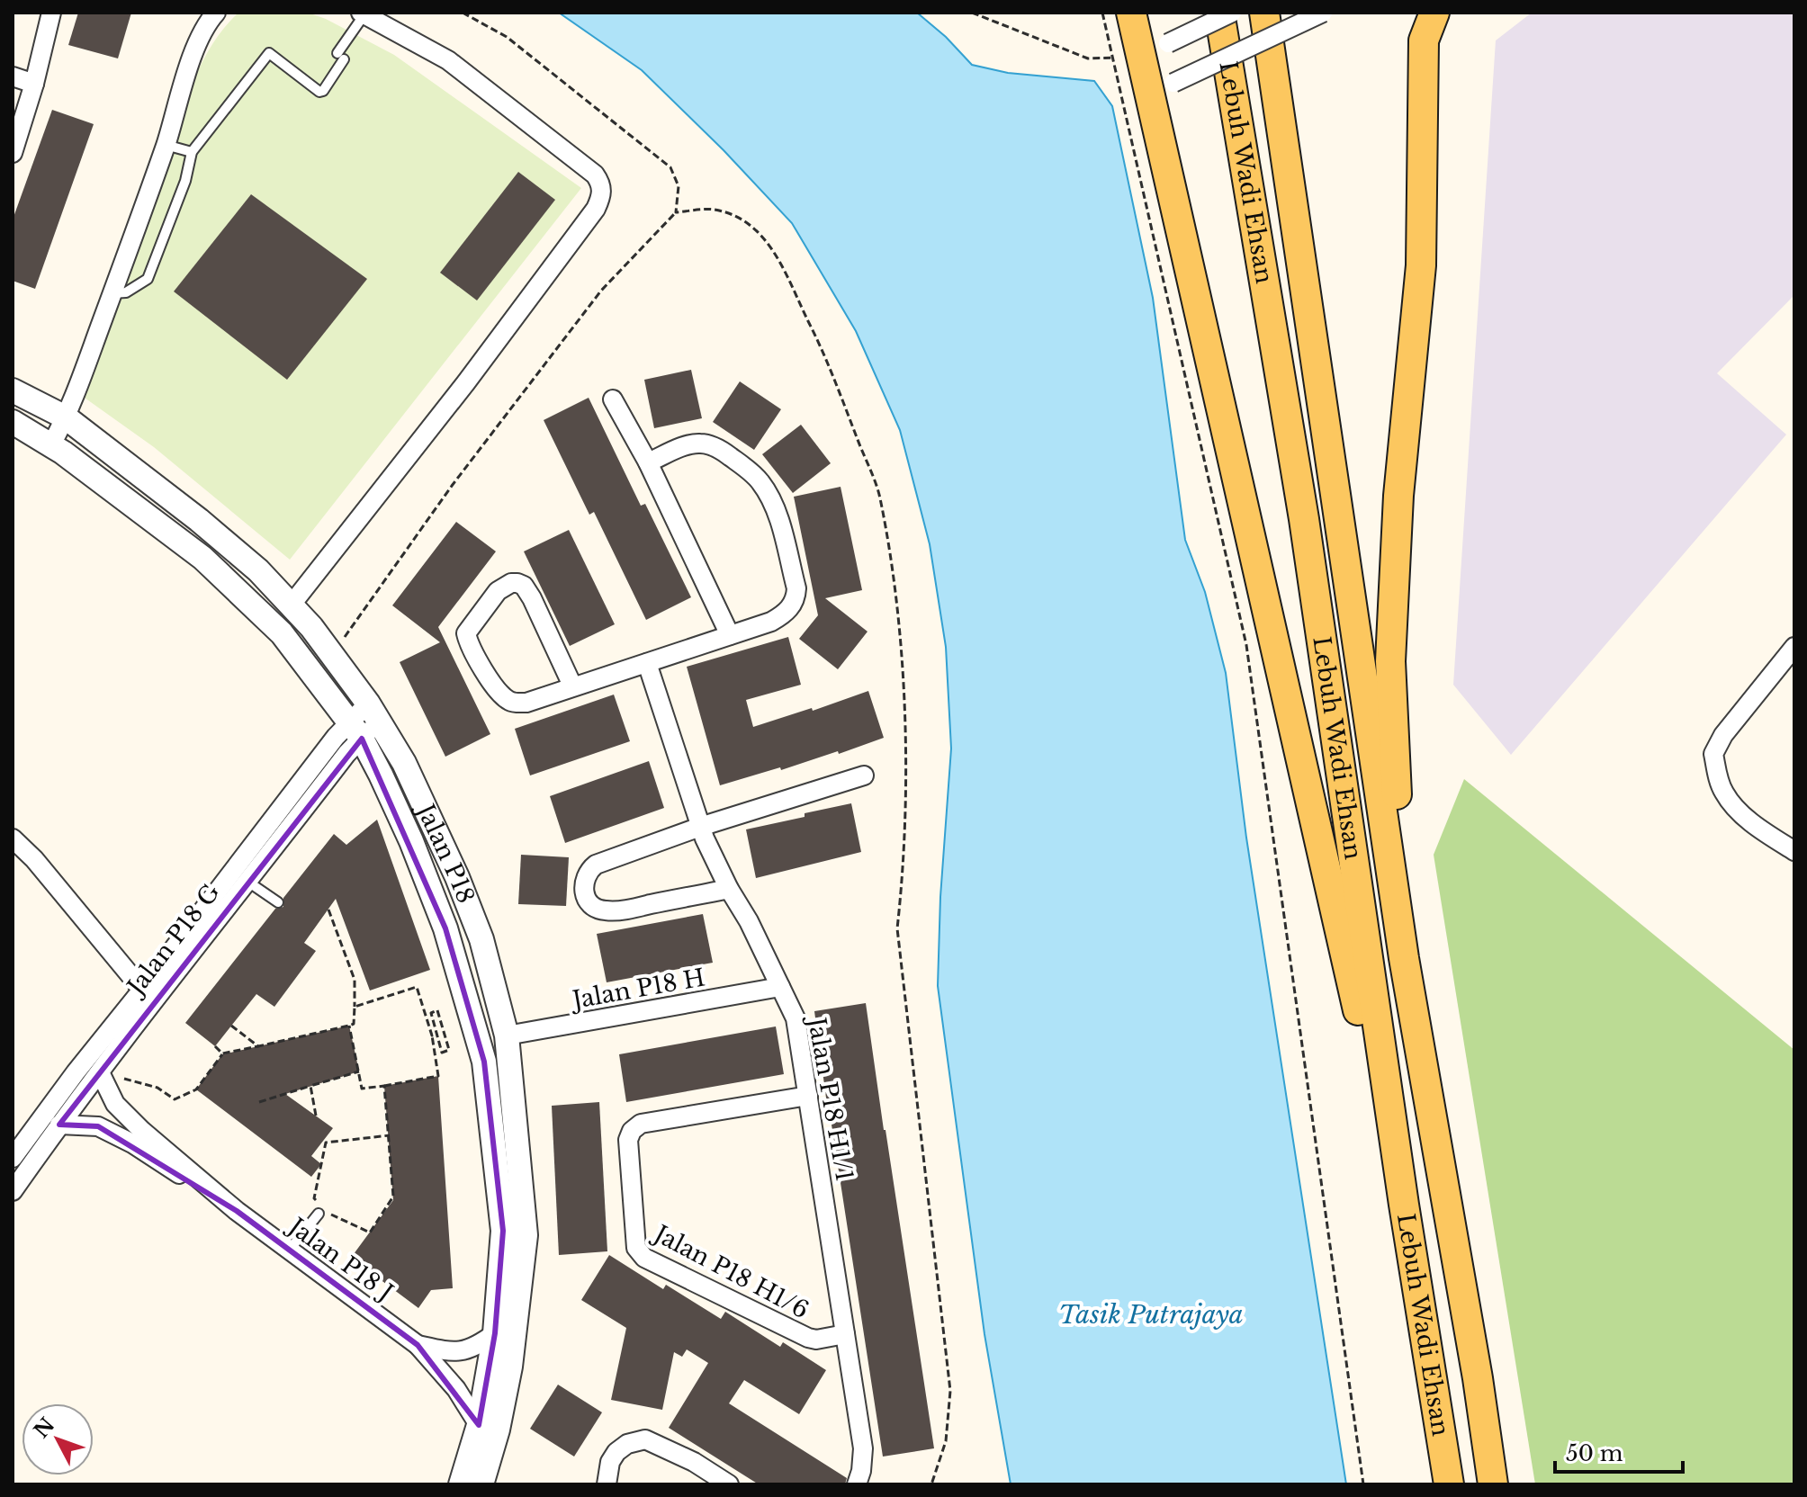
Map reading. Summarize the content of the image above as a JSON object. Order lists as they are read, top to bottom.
{
  "streets": {
    "main road": ["Lebuh Wadi Ehsan"],
    "street": [
      "Jalan P18",
      "Jalan P18 G",
      "Jalan P18 H",
      "Jalan P18 H1/1",
      "Jalan P18 J",
      "Jalan P18 H1/6"
    ]
  },
  "crossings": [
    ["Jalan P18", "Jalan P18 G"],
    ["Jalan P18", "Jalan P18 H"],
    ["Jalan P18", "Jalan P18 J"],
    ["Jalan P18 G", "Jalan P18 J"],
    ["Jalan P18 H", "Jalan P18 H1/1"],
    ["Jalan P18 H1/1", "Jalan P18 H1/6"]
  ],
  "water": ["Tasik Putrajaya"],
  "scale_bar": "50 m",
  "north": "top left"
}
